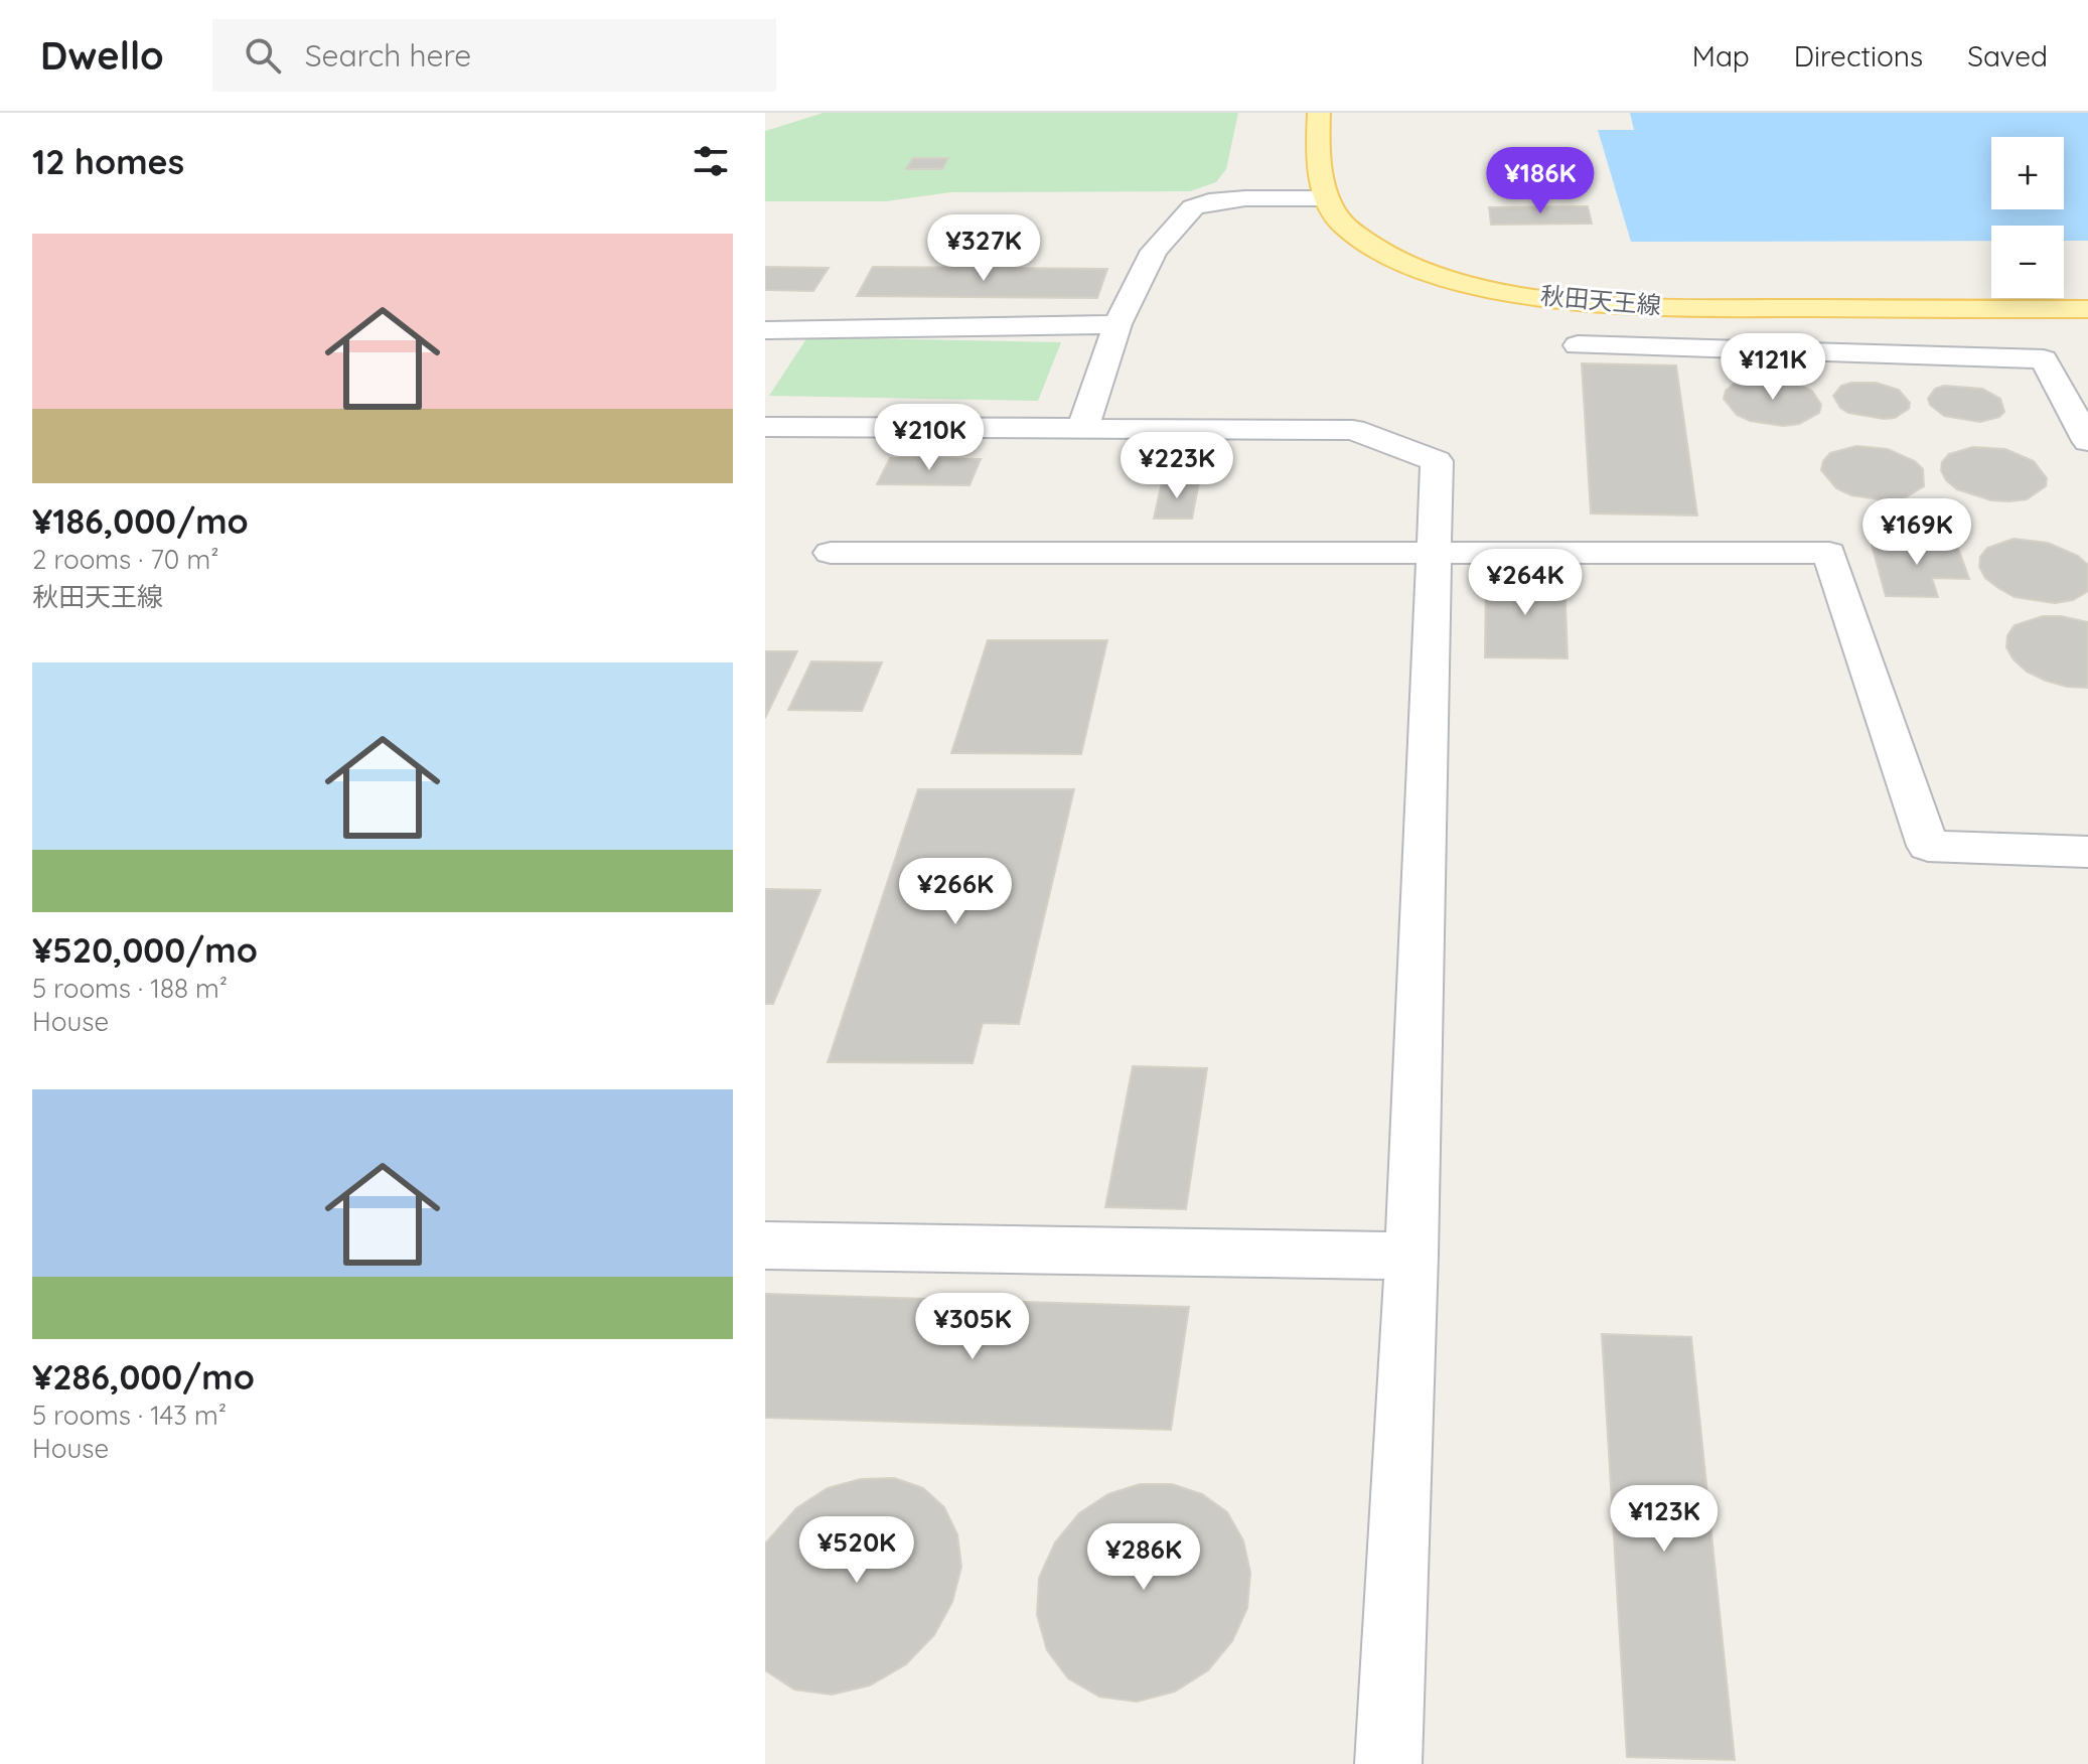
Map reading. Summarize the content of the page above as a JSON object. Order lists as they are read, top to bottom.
{
  "streets": {
    "main road": ["秋田天王線"]
  },
  "page": {
    "header": "Dwello",
    "search": "Search here",
    "nav": ["Map", "Directions", "Saved"],
    "heading": "12 homes",
    "map_buttons": ["+", "−"],
    "price": [
      "¥186K",
      "¥327K",
      "¥121K",
      "¥210K",
      "¥223K",
      "¥169K",
      "¥264K",
      "¥266K",
      "¥305K",
      "¥123K",
      "¥520K",
      "¥286K"
    ],
    "list": [
      {
        "name": "¥186,000/mo",
        "note": "2 rooms · 70 m² · 秋田天王線"
      },
      {
        "name": "¥520,000/mo",
        "note": "5 rooms · 188 m² · House"
      },
      {
        "name": "¥286,000/mo",
        "note": "5 rooms · 143 m² · House"
      }
    ]
  }
}
